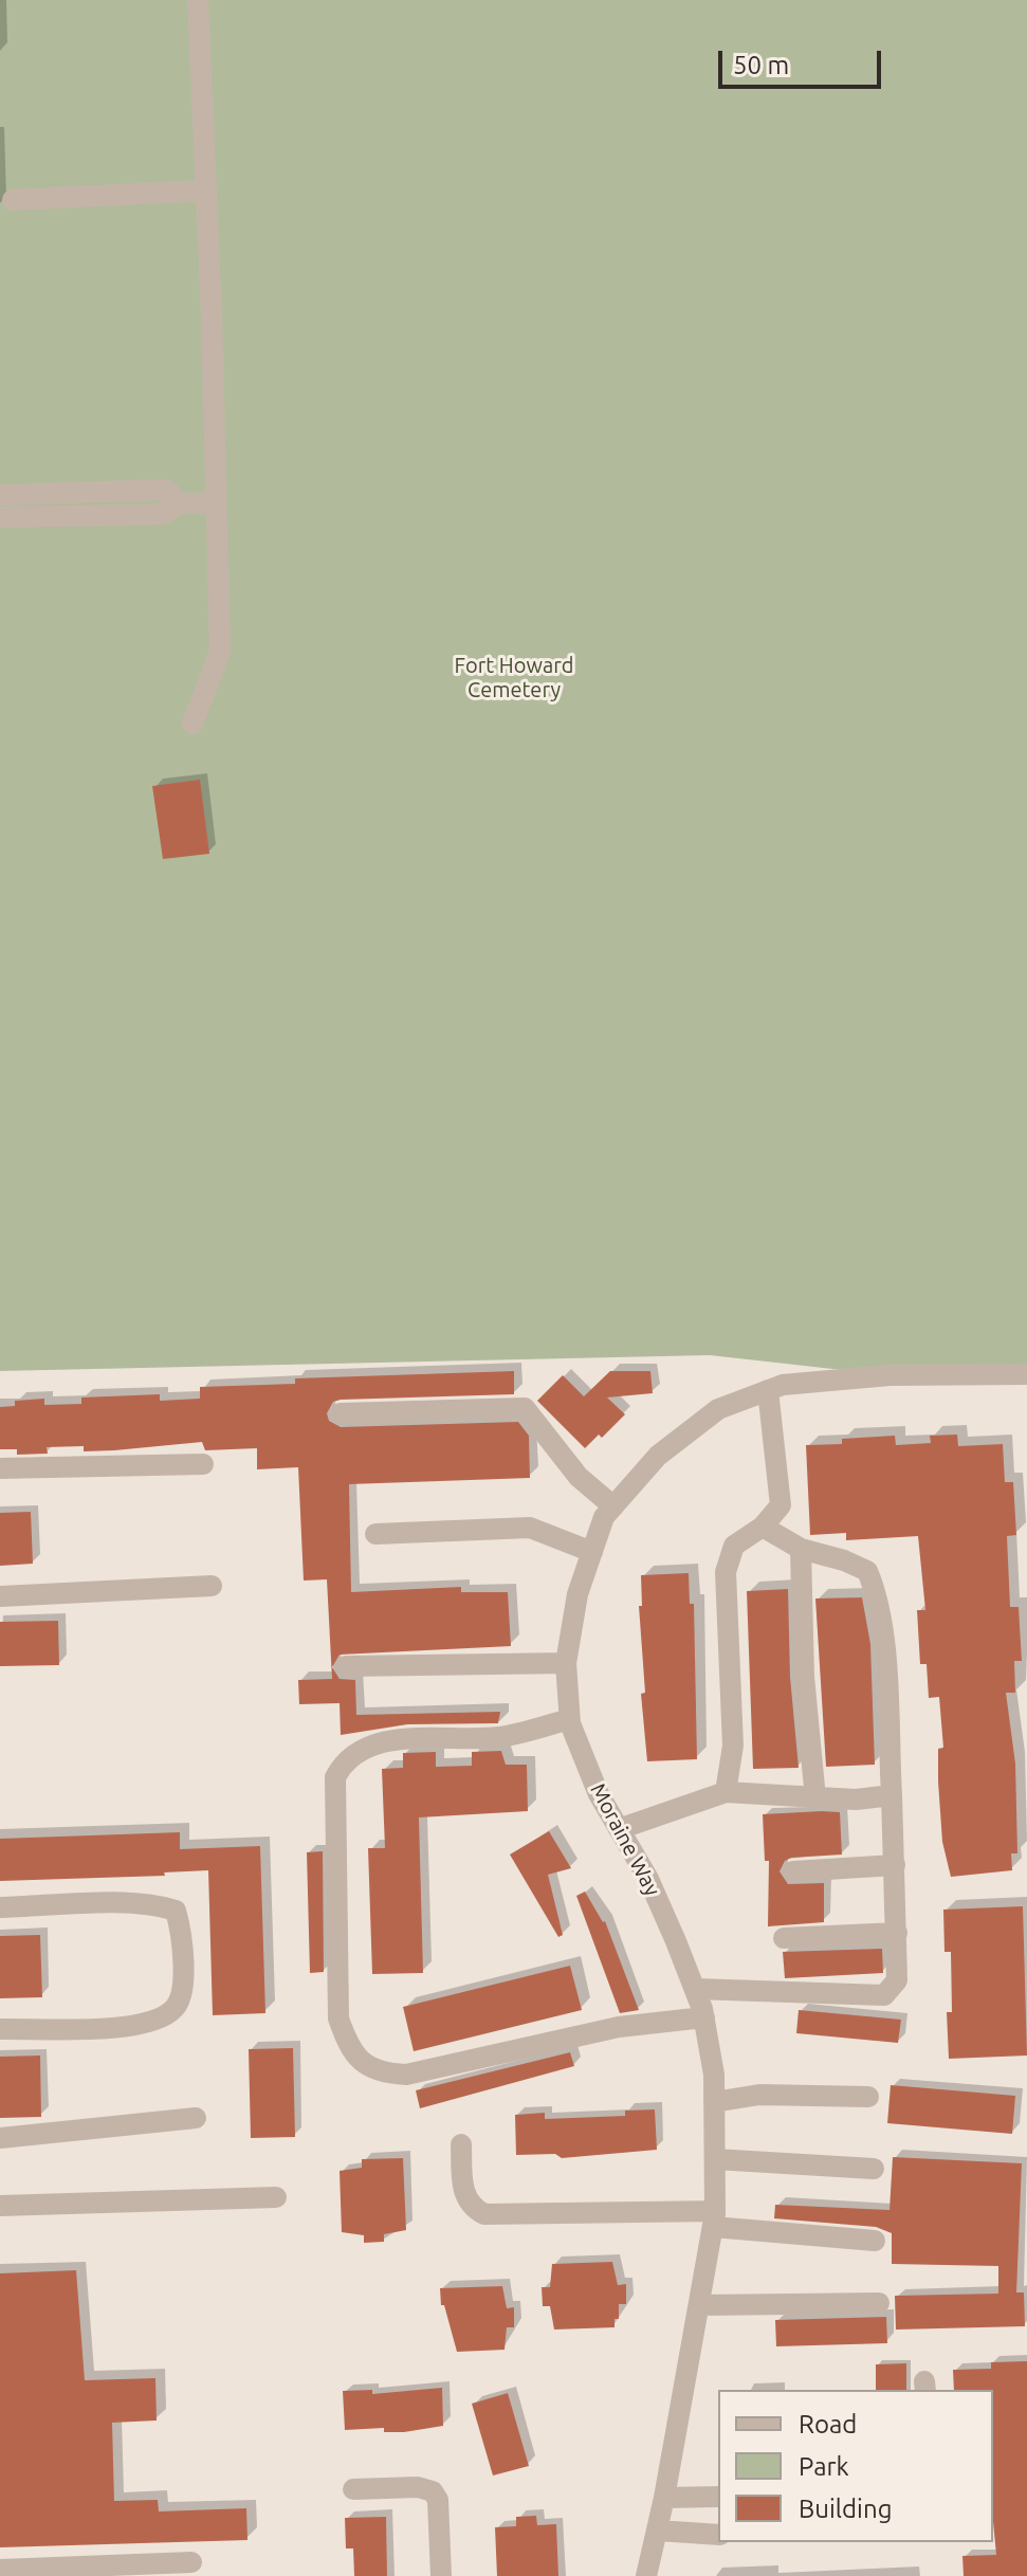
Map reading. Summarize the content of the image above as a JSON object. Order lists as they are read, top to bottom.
{
  "streets": {
    "street": ["Moraine Way"]
  },
  "parks": ["Fort Howard Cemetery"],
  "legend": ["Road", "Park", "Building"],
  "scale_bar": "50 m"
}
